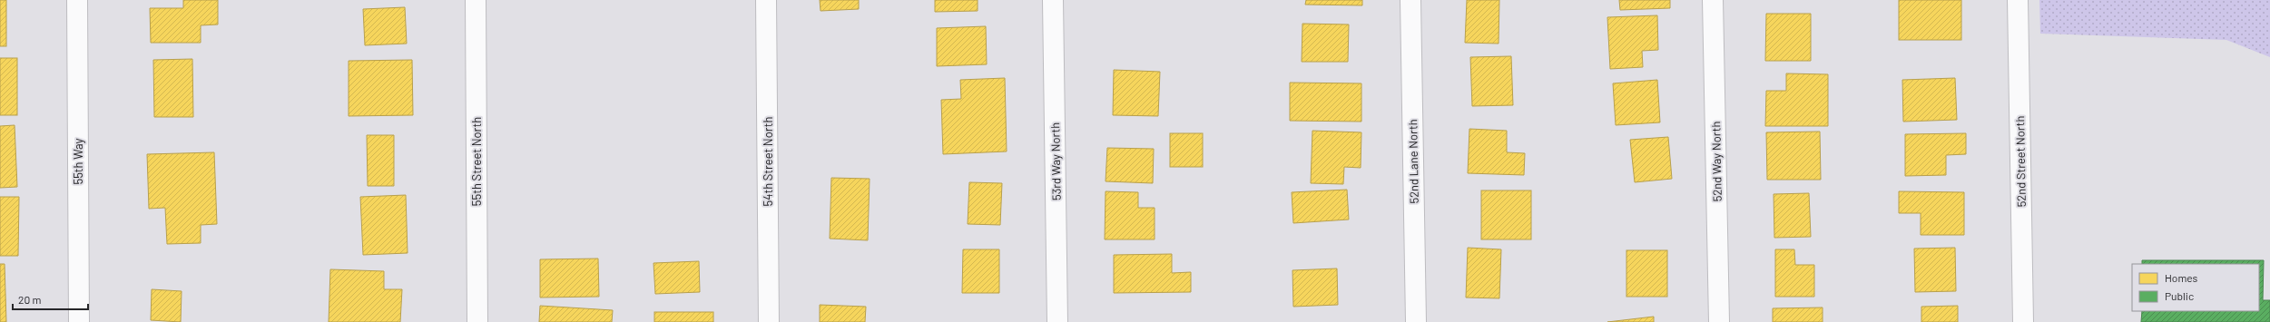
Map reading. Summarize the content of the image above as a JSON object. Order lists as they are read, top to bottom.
{
  "streets": {
    "street": [
      "55th Way",
      "55th Street North",
      "54th Street North",
      "53rd Way North",
      "52nd Lane North",
      "52nd Way North",
      "52nd Street North"
    ]
  },
  "legend": ["Homes", "Public"],
  "scale_bar": "20 m"
}
